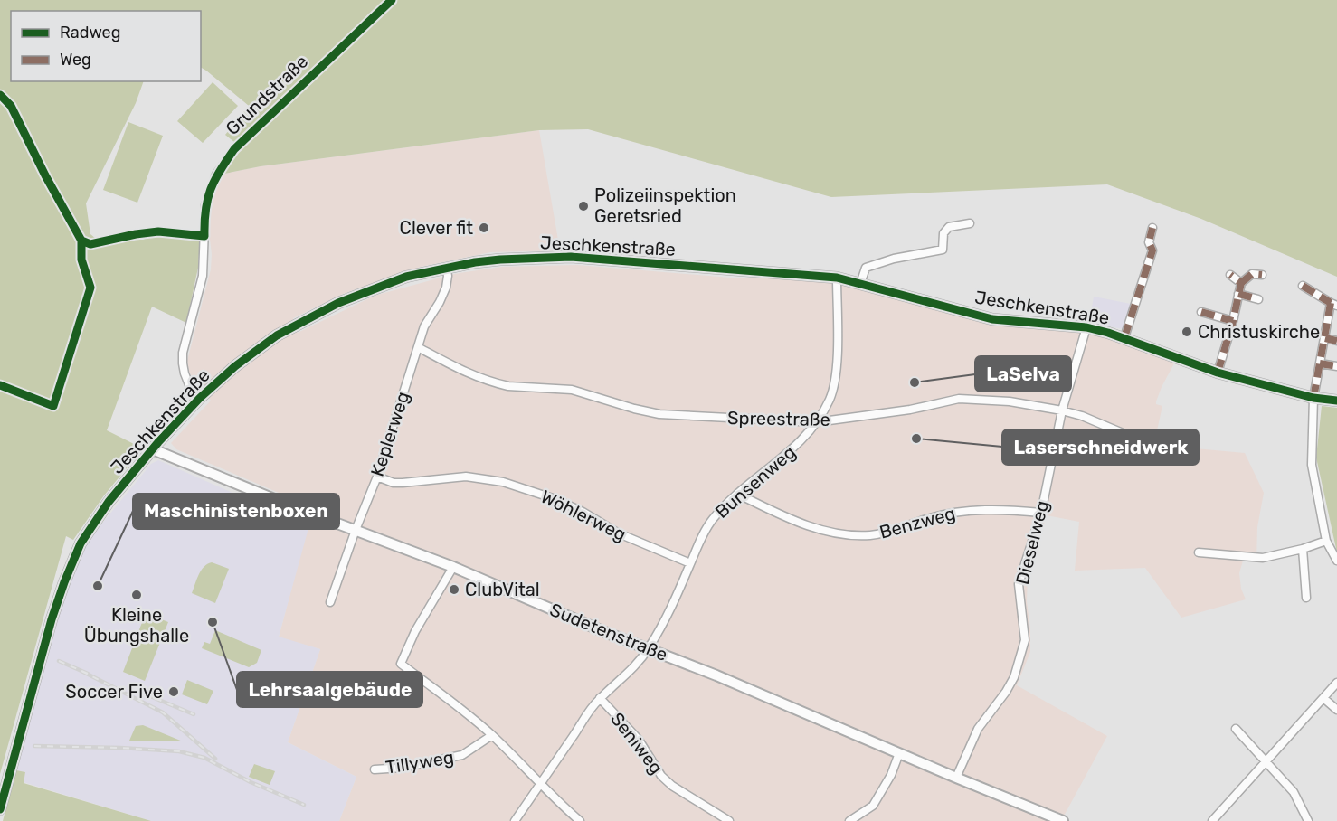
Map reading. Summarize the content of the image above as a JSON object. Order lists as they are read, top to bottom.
{
  "streets": {
    "street": [
      "Grundstraße",
      "Jeschkenstraße",
      "Spreestraße",
      "Keplerweg",
      "Bunsenweg",
      "Wöhlerweg",
      "Benzweg",
      "Dieselweg",
      "Sudetenstraße",
      "Seniweg",
      "Tillyweg"
    ]
  },
  "crossings": [
    ["Grundstraße", "Jeschkenstraße"],
    ["Jeschkenstraße", "Keplerweg"],
    ["Jeschkenstraße", "Bunsenweg"],
    ["Jeschkenstraße", "Dieselweg"],
    ["Jeschkenstraße", "Sudetenstraße"],
    ["Spreestraße", "Keplerweg"],
    ["Spreestraße", "Bunsenweg"],
    ["Spreestraße", "Dieselweg"],
    ["Keplerweg", "Wöhlerweg"],
    ["Keplerweg", "Sudetenstraße"],
    ["Bunsenweg", "Wöhlerweg"],
    ["Bunsenweg", "Benzweg"],
    ["Bunsenweg", "Sudetenstraße"],
    ["Bunsenweg", "Seniweg"],
    ["Benzweg", "Dieselweg"],
    ["Dieselweg", "Sudetenstraße"]
  ],
  "places": [
    "Polizeiinspektion Geretsried",
    "Clever fit",
    "Christuskirche",
    "LaSelva",
    "Laserschneidwerk",
    "Maschinistenboxen",
    "ClubVital",
    "Kleine Übungshalle",
    "Lehrsaalgebäude",
    "Soccer Five"
  ],
  "legend": ["Radweg", "Weg"]
}
